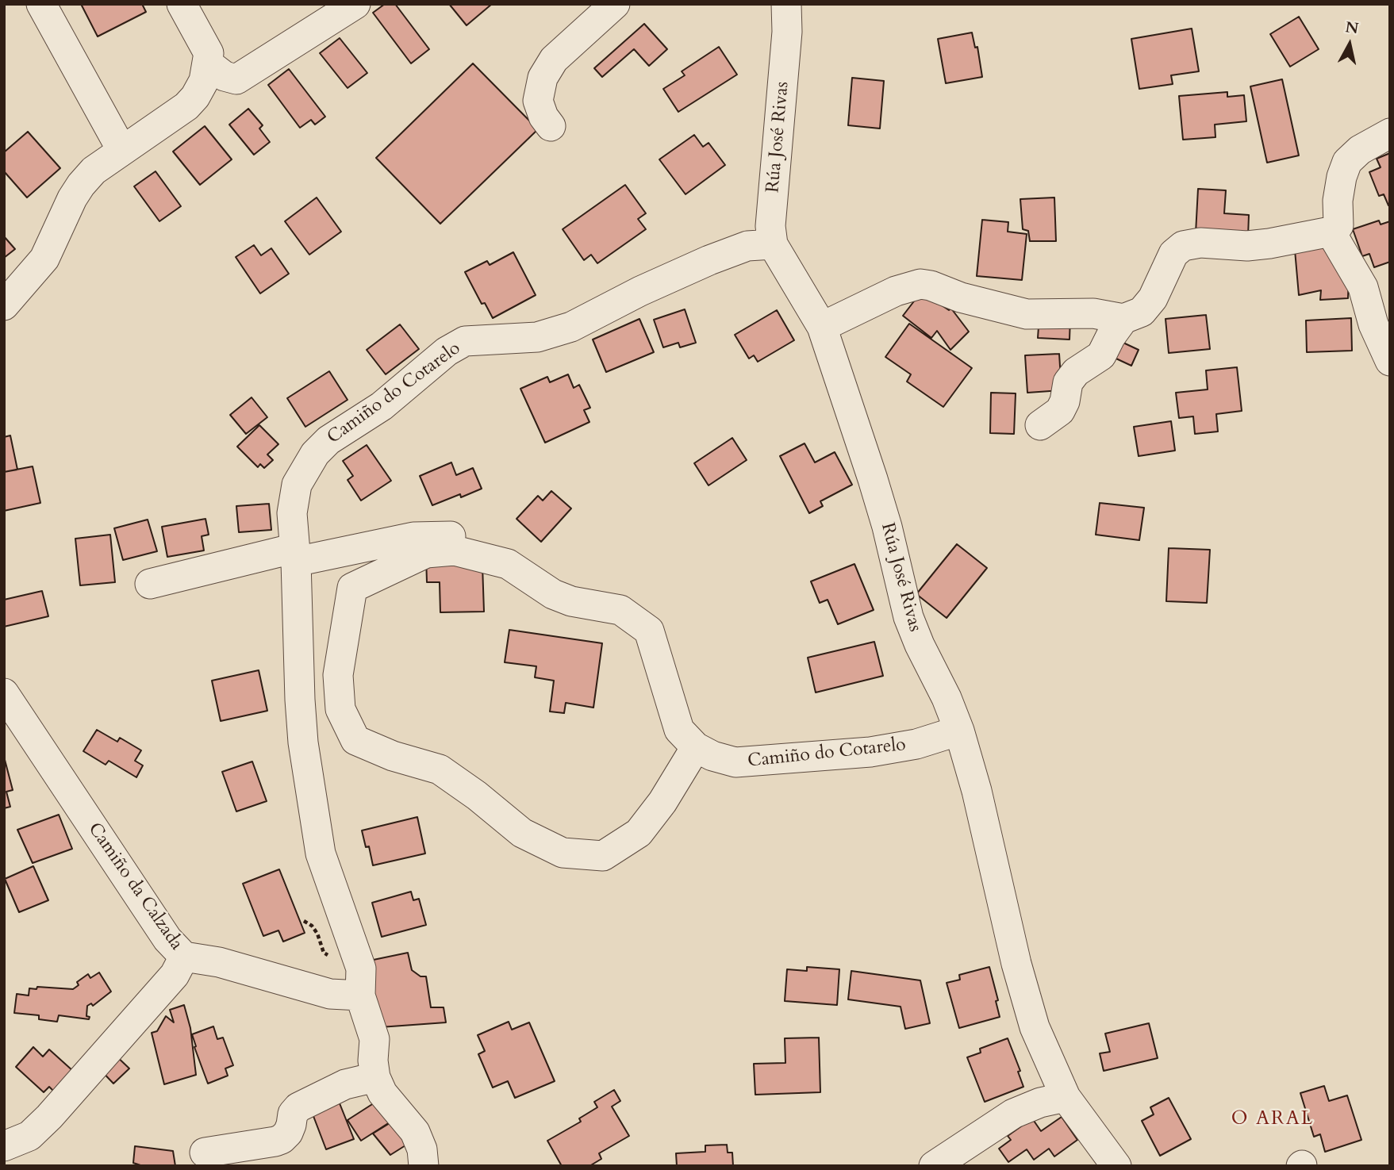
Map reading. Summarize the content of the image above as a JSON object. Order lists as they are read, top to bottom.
{
  "streets": {
    "street": ["Rúa José Rivas", "Camiño do Cotarelo", "Camiño da Calzada"]
  },
  "crossings": [
    ["Rúa José Rivas", "Camiño do Cotarelo"],
    ["Camiño do Cotarelo", "Camiño da Calzada"]
  ],
  "districts": ["O ARAL"],
  "north": "top"
}
